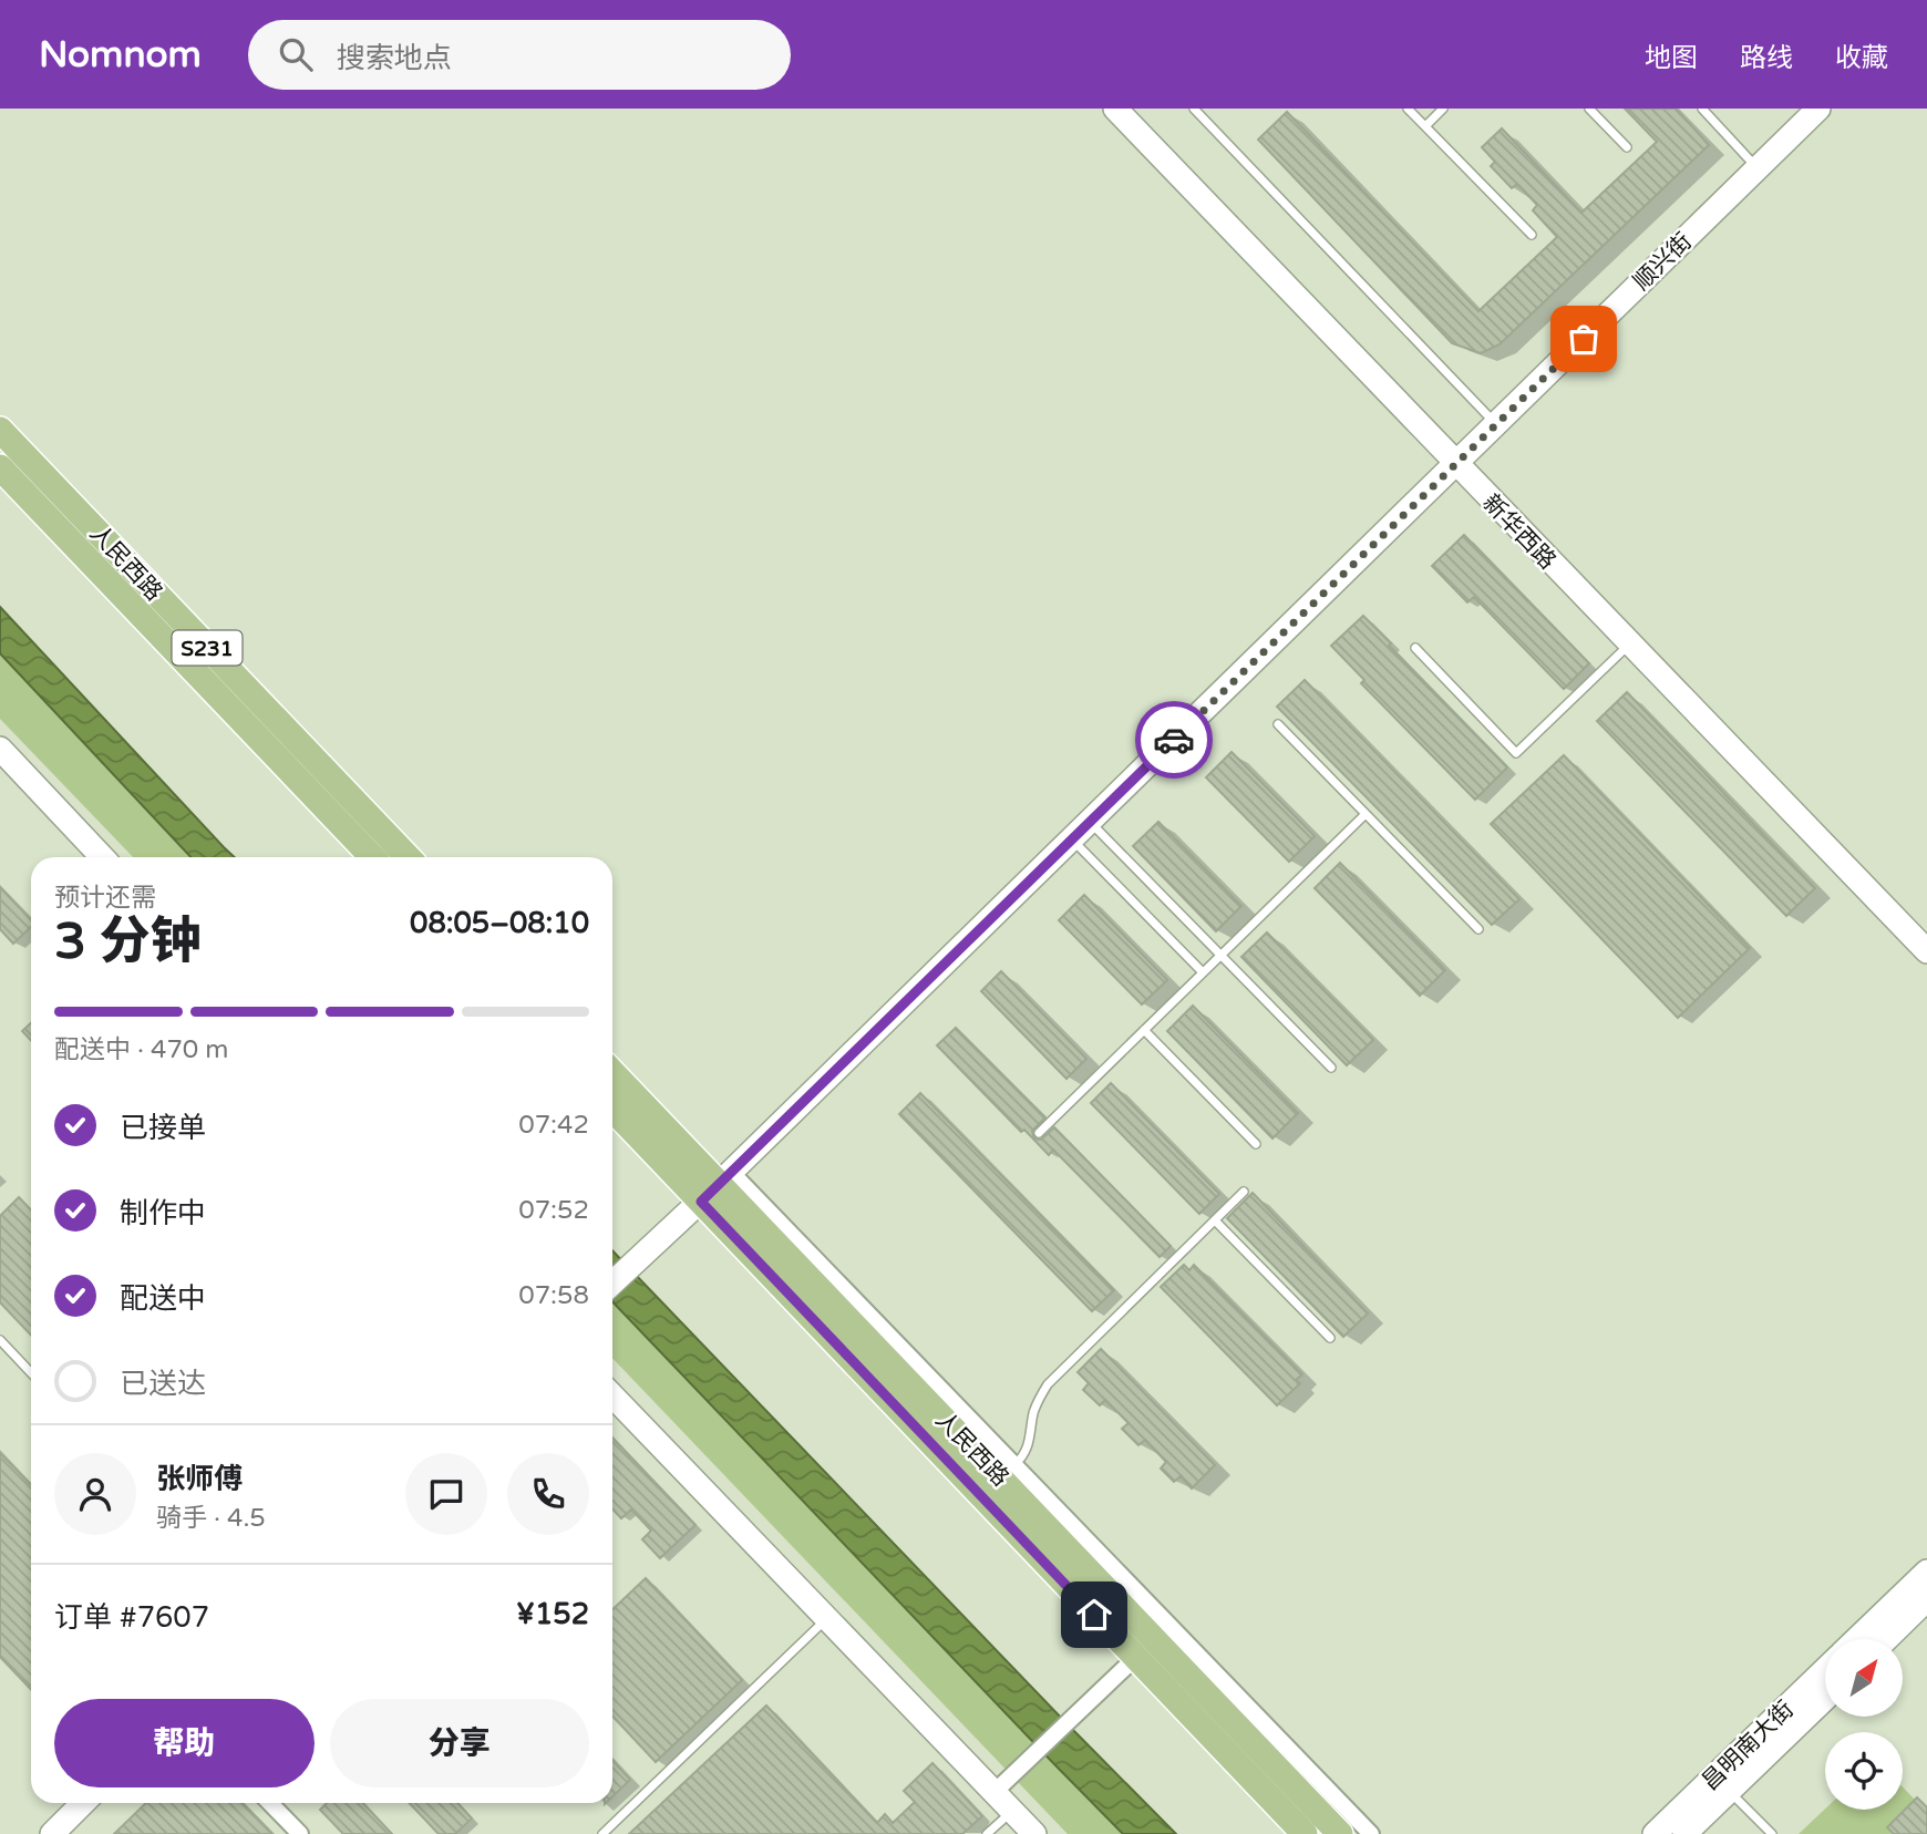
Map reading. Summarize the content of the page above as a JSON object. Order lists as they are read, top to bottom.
{
  "streets": {
    "main road": ["人民西路", "S231"],
    "street": ["顺兴街", "新华西路", "昌明南大街"]
  },
  "crossings": [
    ["顺兴街", "新华西路"],
    ["顺兴街", "人民西路"]
  ],
  "north": "top right",
  "page": {
    "header": "Nomnom",
    "search": "搜索地点",
    "nav": ["地图", "路线", "收藏"],
    "heading": ["3 分钟", "预计还需", "08:05–08:10"],
    "panel": [
      "张师傅",
      "骑手 · 4.5",
      "订单 #7607",
      "¥152"
    ],
    "bar": "配送中 · 470 m",
    "list": [
      ["已接单", "07:42"],
      ["制作中", "07:52"],
      ["配送中", "07:58"],
      "已送达"
    ],
    "buttons": ["帮助", "分享"]
  }
}
